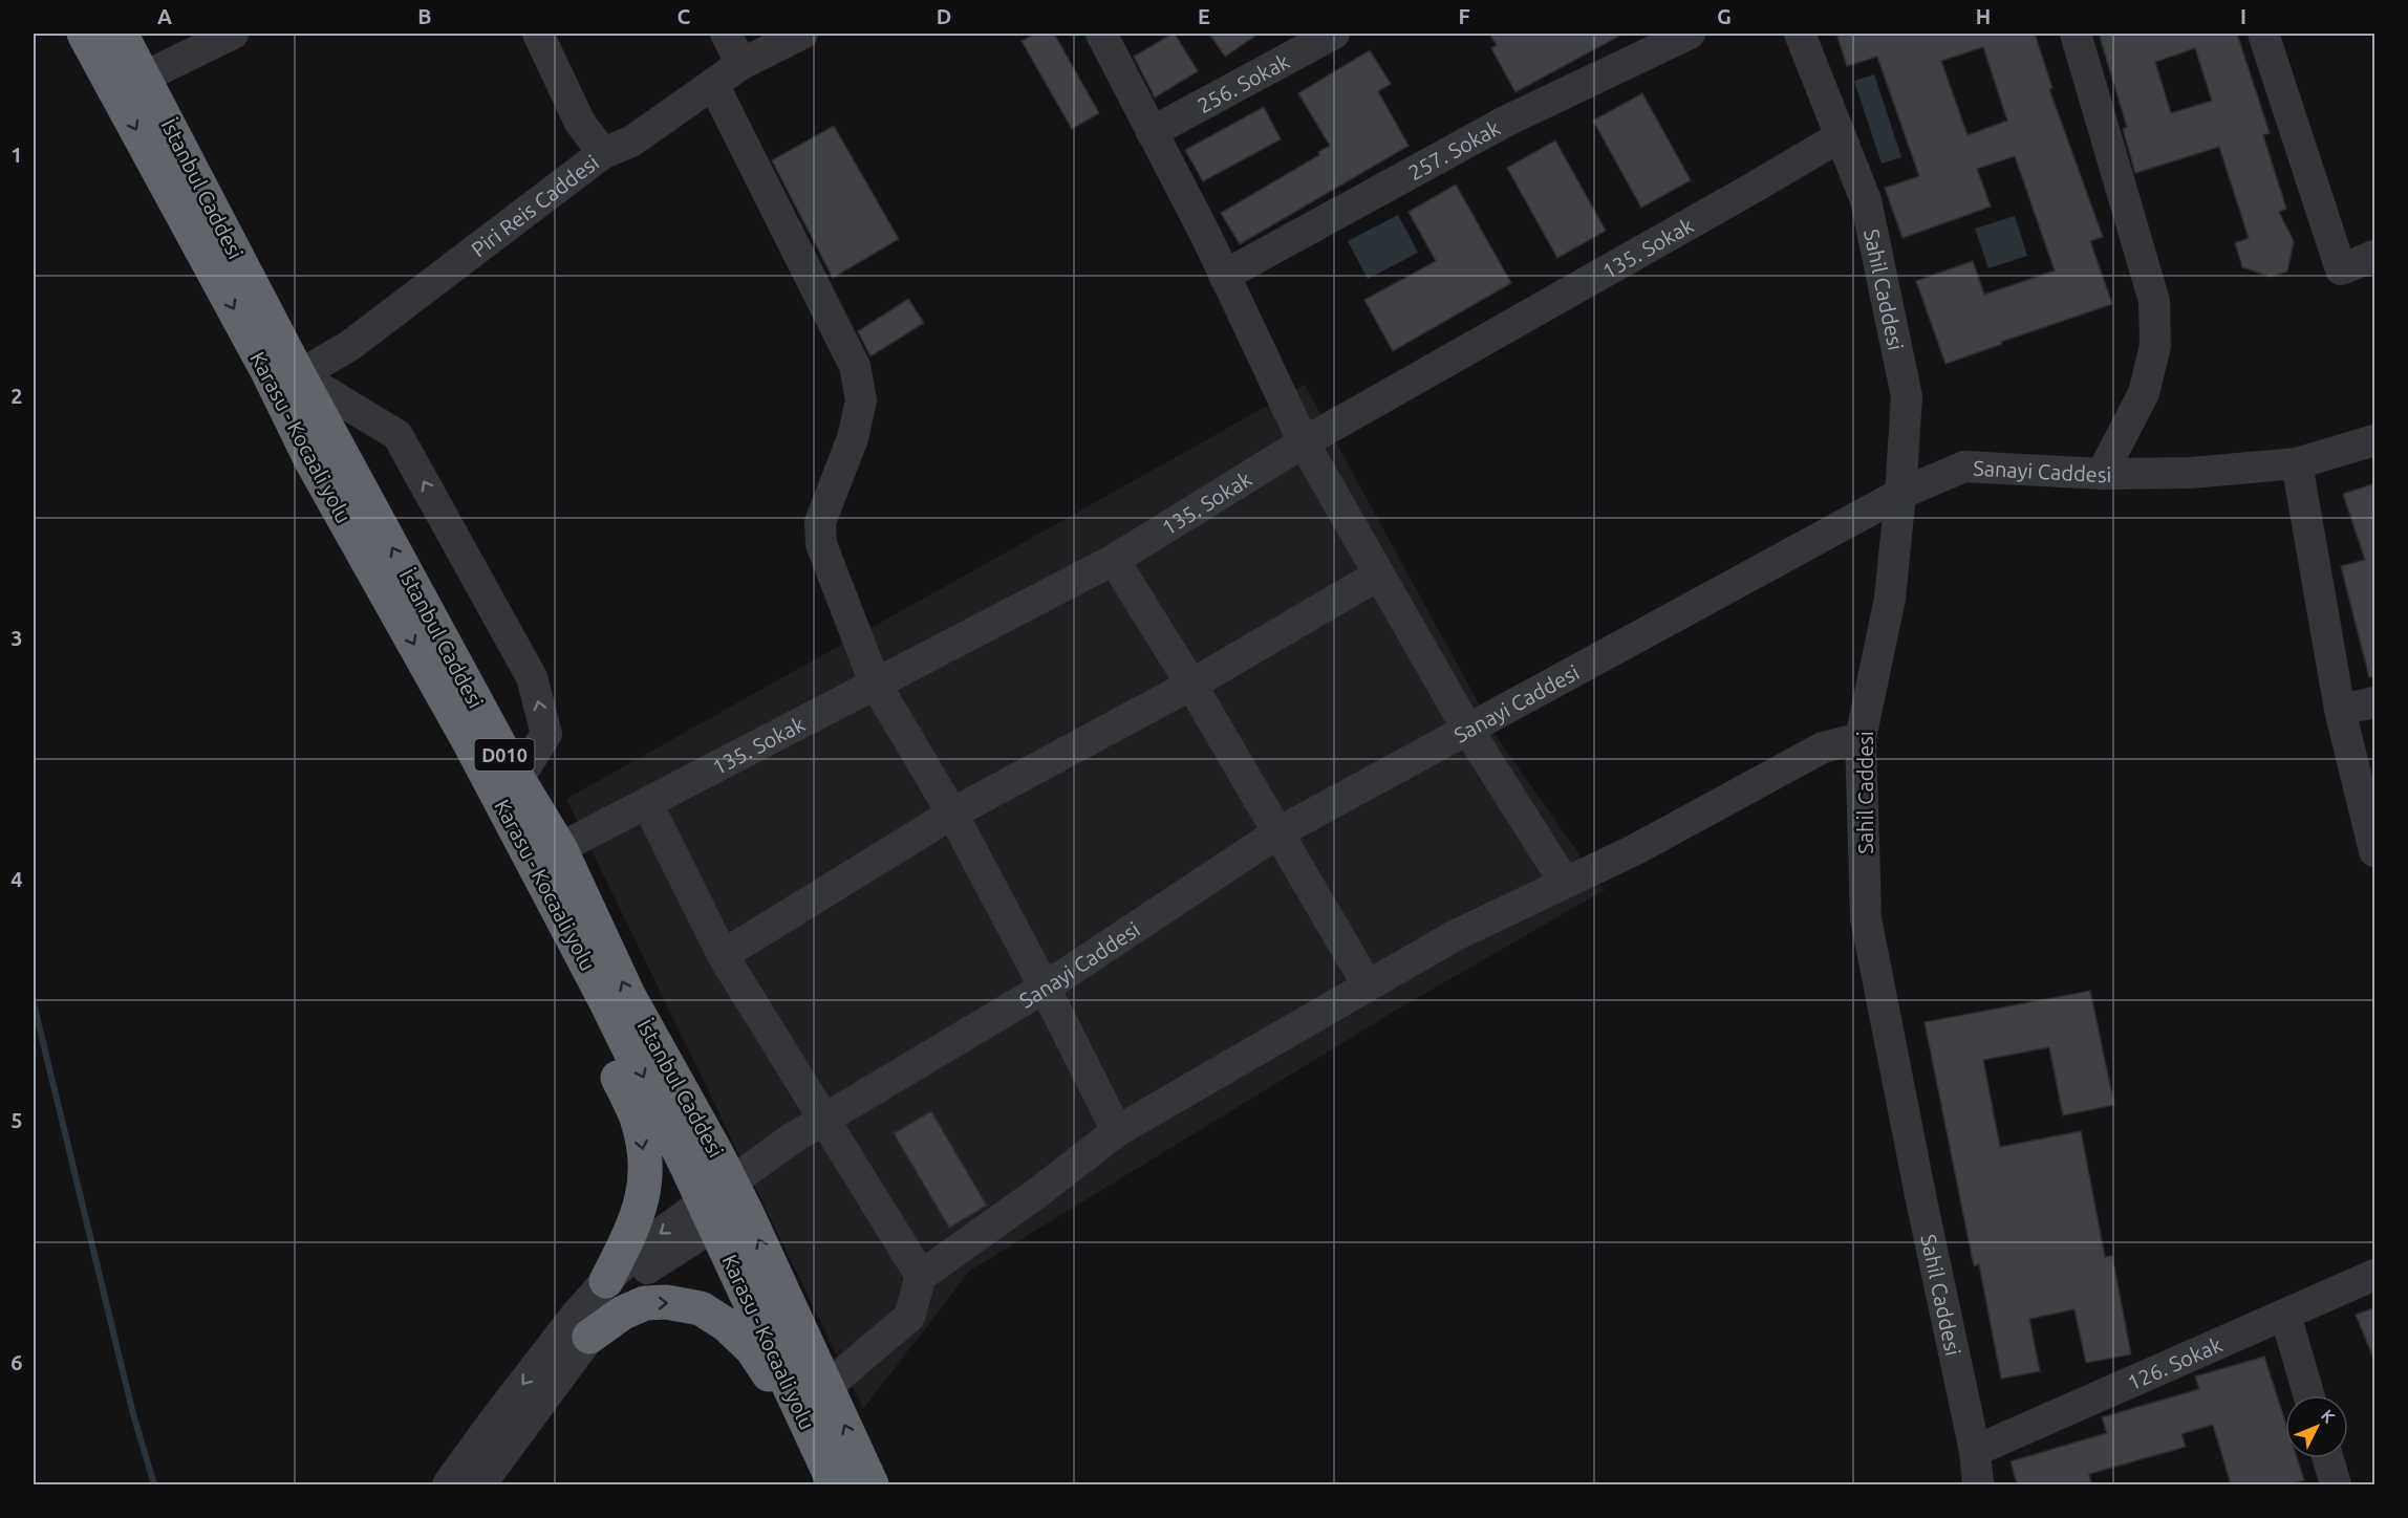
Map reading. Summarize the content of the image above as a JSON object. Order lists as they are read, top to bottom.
{
  "streets": {
    "highway": ["İstanbul Caddesi", "Karasu - Kocaali yolu", "D010"],
    "street": [
      "256. Sokak",
      "257. Sokak",
      "Piri Reis Caddesi",
      "135. Sokak",
      "Sahil Caddesi",
      "Sanayi Caddesi",
      "126. Sokak"
    ]
  },
  "crossings": [
    ["İstanbul Caddesi", "Piri Reis Caddesi"],
    ["İstanbul Caddesi", "135. Sokak"],
    ["İstanbul Caddesi", "Karasu - Kocaali yolu"],
    ["İstanbul Caddesi", "Sanayi Caddesi"],
    ["Piri Reis Caddesi", "Karasu - Kocaali yolu"],
    ["135. Sokak", "Sahil Caddesi"],
    ["Sahil Caddesi", "Sanayi Caddesi"],
    ["Sahil Caddesi", "126. Sokak"],
    ["Karasu - Kocaali yolu", "Sanayi Caddesi"],
    ["Karasu - Kocaali yolu", "D010"]
  ],
  "north": "top right",
  "grid": {
    "columns": [
      "A",
      "B",
      "C",
      "D",
      "E",
      "F",
      "G",
      "H",
      "I"
    ],
    "rows": [
      "1",
      "2",
      "3",
      "4",
      "5",
      "6"
    ]
  }
}
